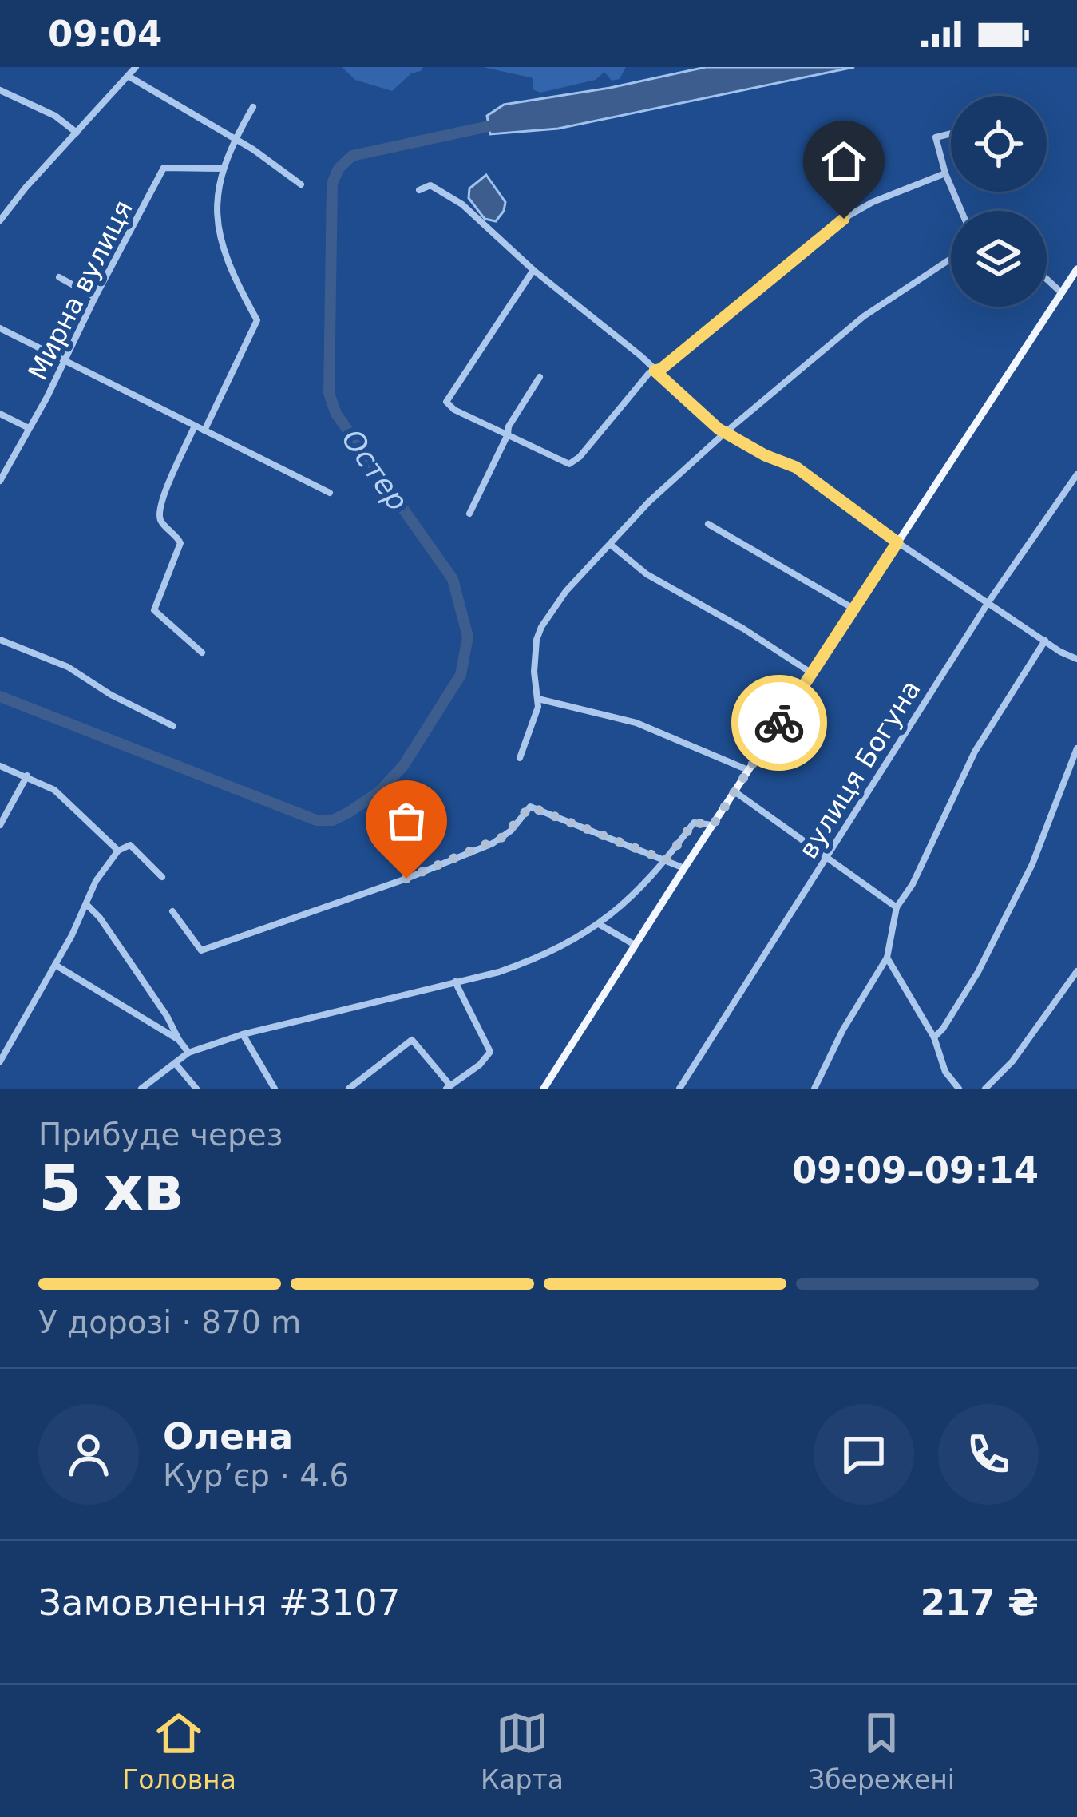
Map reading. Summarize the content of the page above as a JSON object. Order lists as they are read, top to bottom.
{
  "streets": {
    "street": ["Мирна вулиця", "вулиця Богуна"]
  },
  "water": ["Остер"],
  "page": {
    "status": "09:04",
    "heading": ["5 хв", "Прибуде через", "09:09–09:14"],
    "panel": [
      "Олена",
      "Кур’єр · 4.6",
      "Замовлення #3107",
      "217 ₴"
    ],
    "bar": "У дорозі · 870 m",
    "tabs": ["Головна", "Карта", "Збережені"]
  }
}
